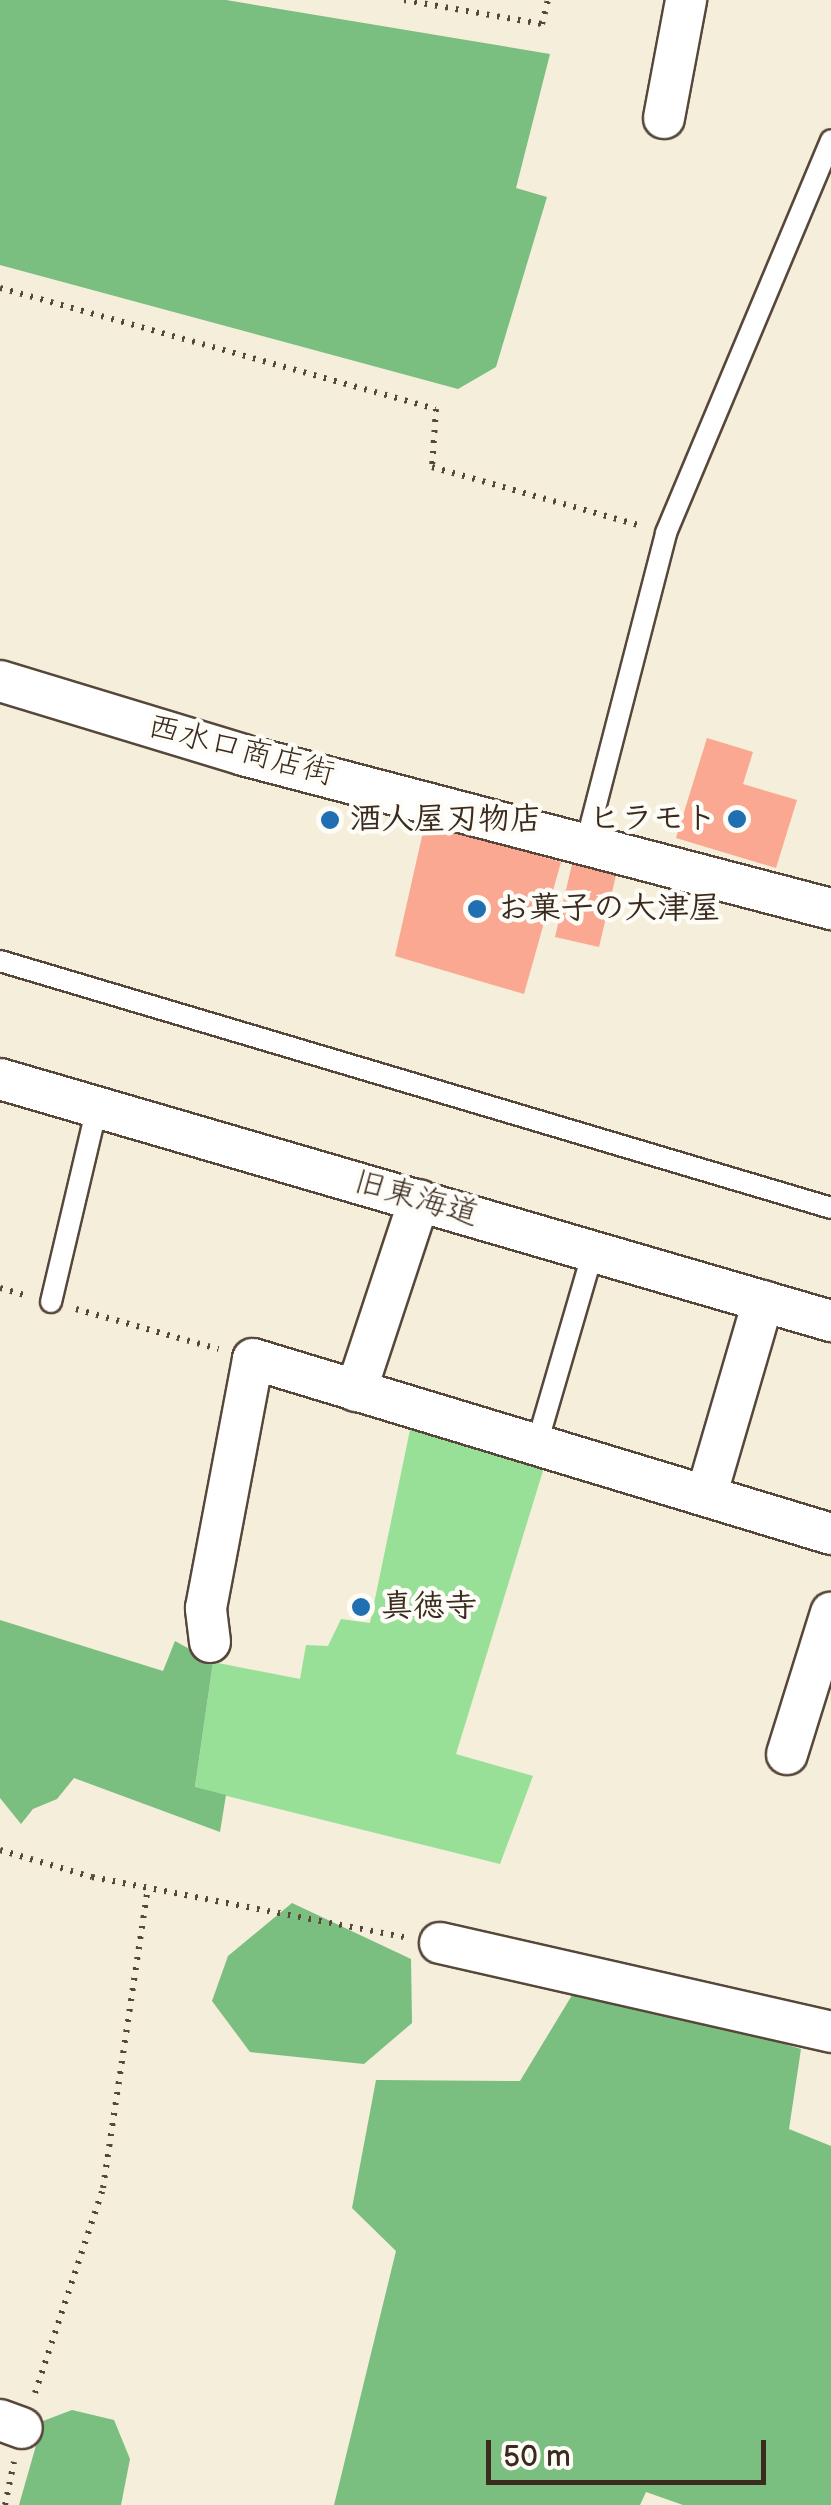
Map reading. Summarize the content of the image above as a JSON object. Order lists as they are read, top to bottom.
{
  "streets": {
    "street": ["西水口商店街", "旧東海道"]
  },
  "places": [
    "ヒラモト",
    "酒人屋刃物店",
    "お菓子の大津屋",
    "真徳寺"
  ],
  "scale_bar": "50 m"
}
